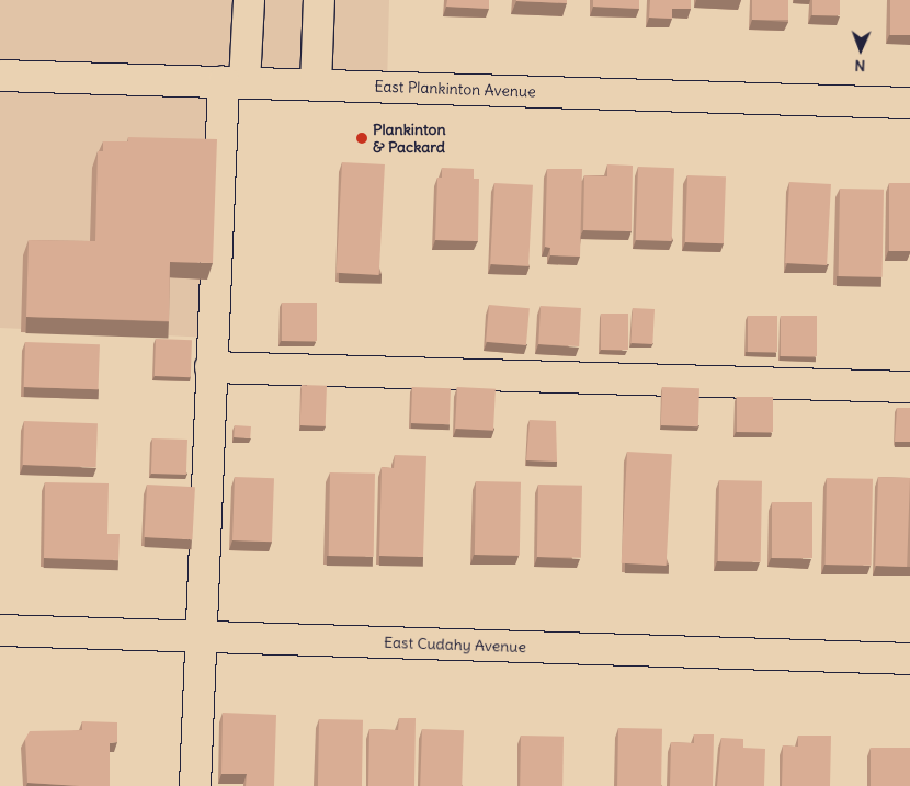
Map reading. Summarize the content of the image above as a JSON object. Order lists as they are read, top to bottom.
{
  "streets": {
    "street": ["East Plankinton Avenue", "East Cudahy Avenue"]
  },
  "places": ["Plankinton & Packard"],
  "north": "bottom"
}
